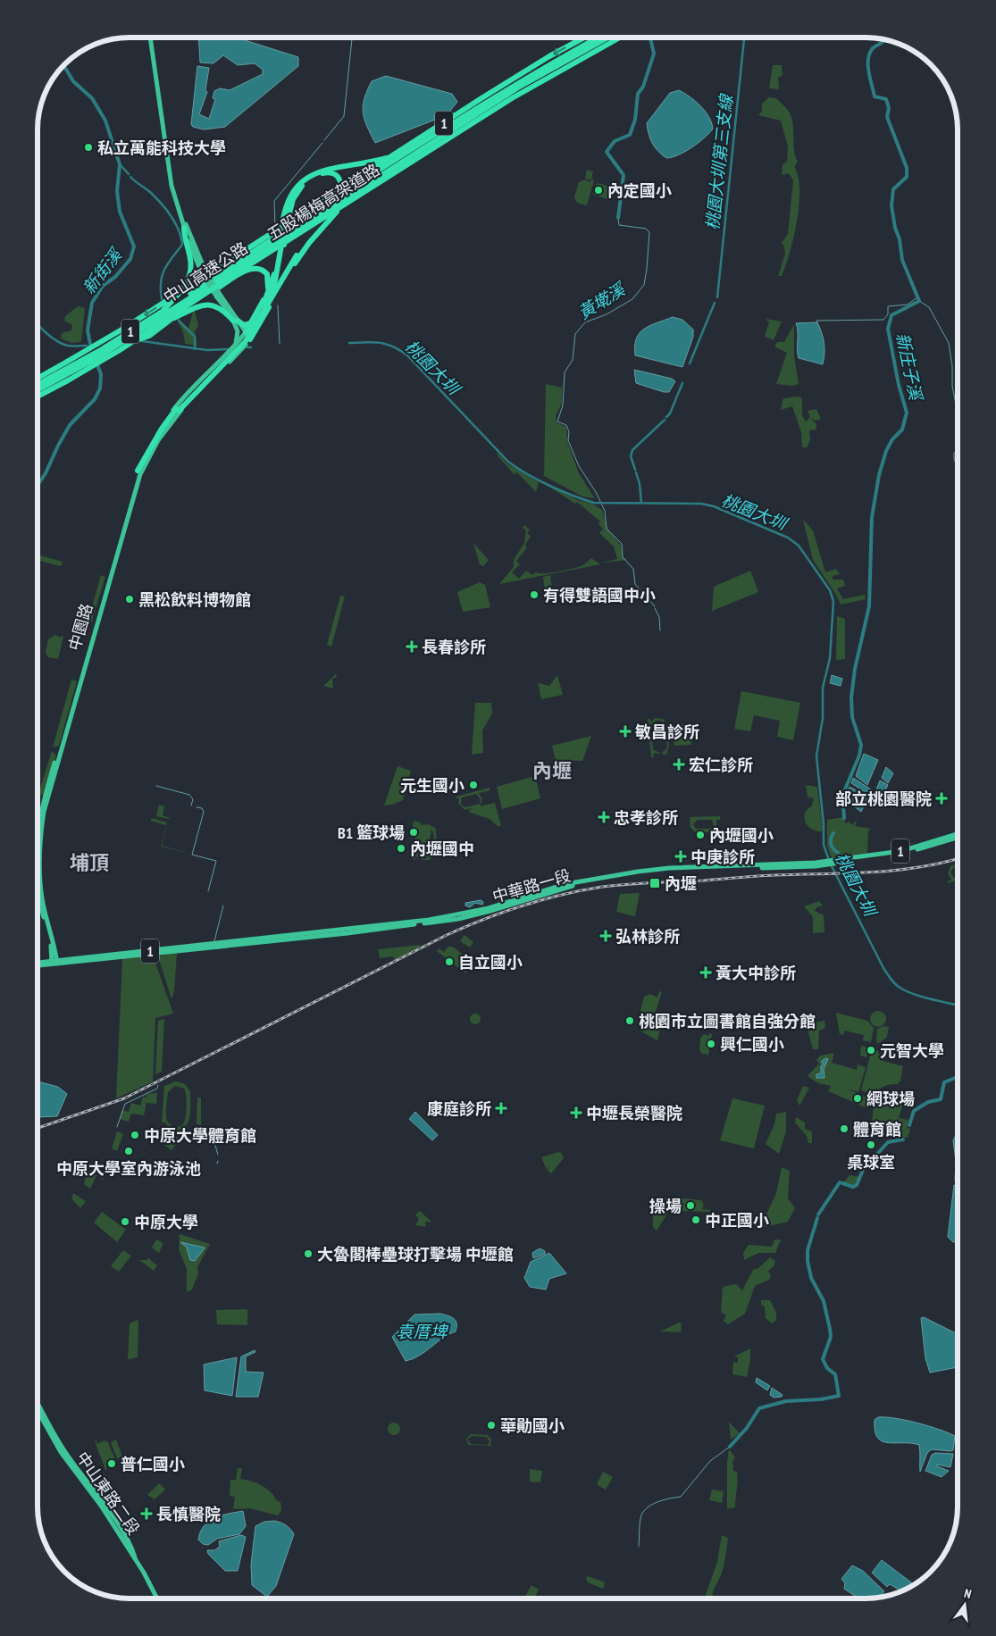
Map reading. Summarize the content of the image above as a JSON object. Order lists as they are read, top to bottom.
{
  "streets": {
    "highway": ["1", "五股楊梅高架道路", "中山高速公路"],
    "main road": ["中園路", "中華路一段", "中山東路二段"]
  },
  "crossings": [
    ["1", "中園路"],
    ["1", "中華路一段"]
  ],
  "districts": ["內壢", "埔頂"],
  "water": [
    "桃園大圳第三支線",
    "新街溪",
    "黃墘溪",
    "新庄子溪",
    "桃園大圳",
    "袁厝埤"
  ],
  "places": {
    "other": [
      "私立萬能科技大學",
      "內定國小",
      "有得雙語國中小",
      "黑松飲料博物館",
      "元生國小",
      "B1 籃球場",
      "內壢國小",
      "內壢國中",
      "自立國小",
      "桃園市立圖書館自強分館",
      "興仁國小",
      "元智大學",
      "網球場",
      "體育館",
      "中原大學體育館",
      "桌球室",
      "中原大學室內游泳池",
      "操場",
      "中正國小",
      "中原大學",
      "大魯閣棒壘球打擊場 中壢館",
      "華勛國小",
      "普仁國小"
    ],
    "health": [
      "長春診所",
      "敏昌診所",
      "宏仁診所",
      "部立桃園醫院",
      "忠孝診所",
      "中庚診所",
      "弘林診所",
      "黃大中診所",
      "康庭診所",
      "中壢長榮醫院",
      "長慎醫院"
    ],
    "transit": ["內壢"]
  },
  "north": "top"
}
